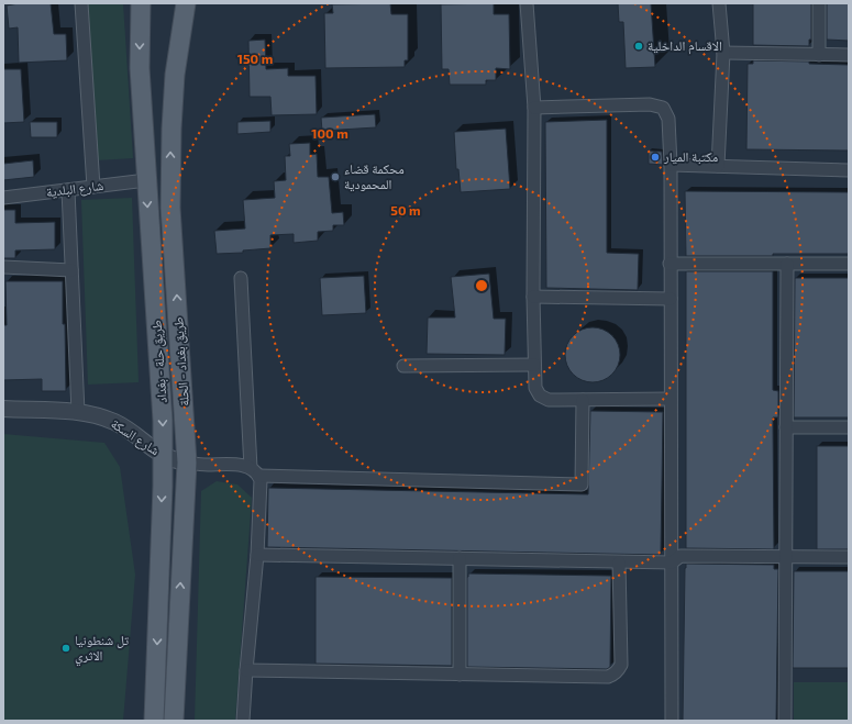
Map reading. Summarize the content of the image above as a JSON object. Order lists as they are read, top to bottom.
{
  "streets": {
    "main road": ["طريق حلة - بغداد", "طريق بغداد - الحلة"],
    "street": ["شارع البلدية", "شارع السكة"]
  },
  "crossings": [
    ["شارع البلدية", "طريق حلة - بغداد"],
    ["طريق حلة - بغداد", "شارع السكة"],
    ["طريق بغداد - الحلة", "شارع السكة"]
  ],
  "one_way": ["طريق حلة - بغداد", "طريق بغداد - الحلة"],
  "places": [
    "الاقسام الداخلية",
    "مكتبة الميار",
    "محكمة قضاء المحمودية",
    "تل شنطونيا الاثري"
  ],
  "rings": ["150 m", "100 m", "50 m"]
}
